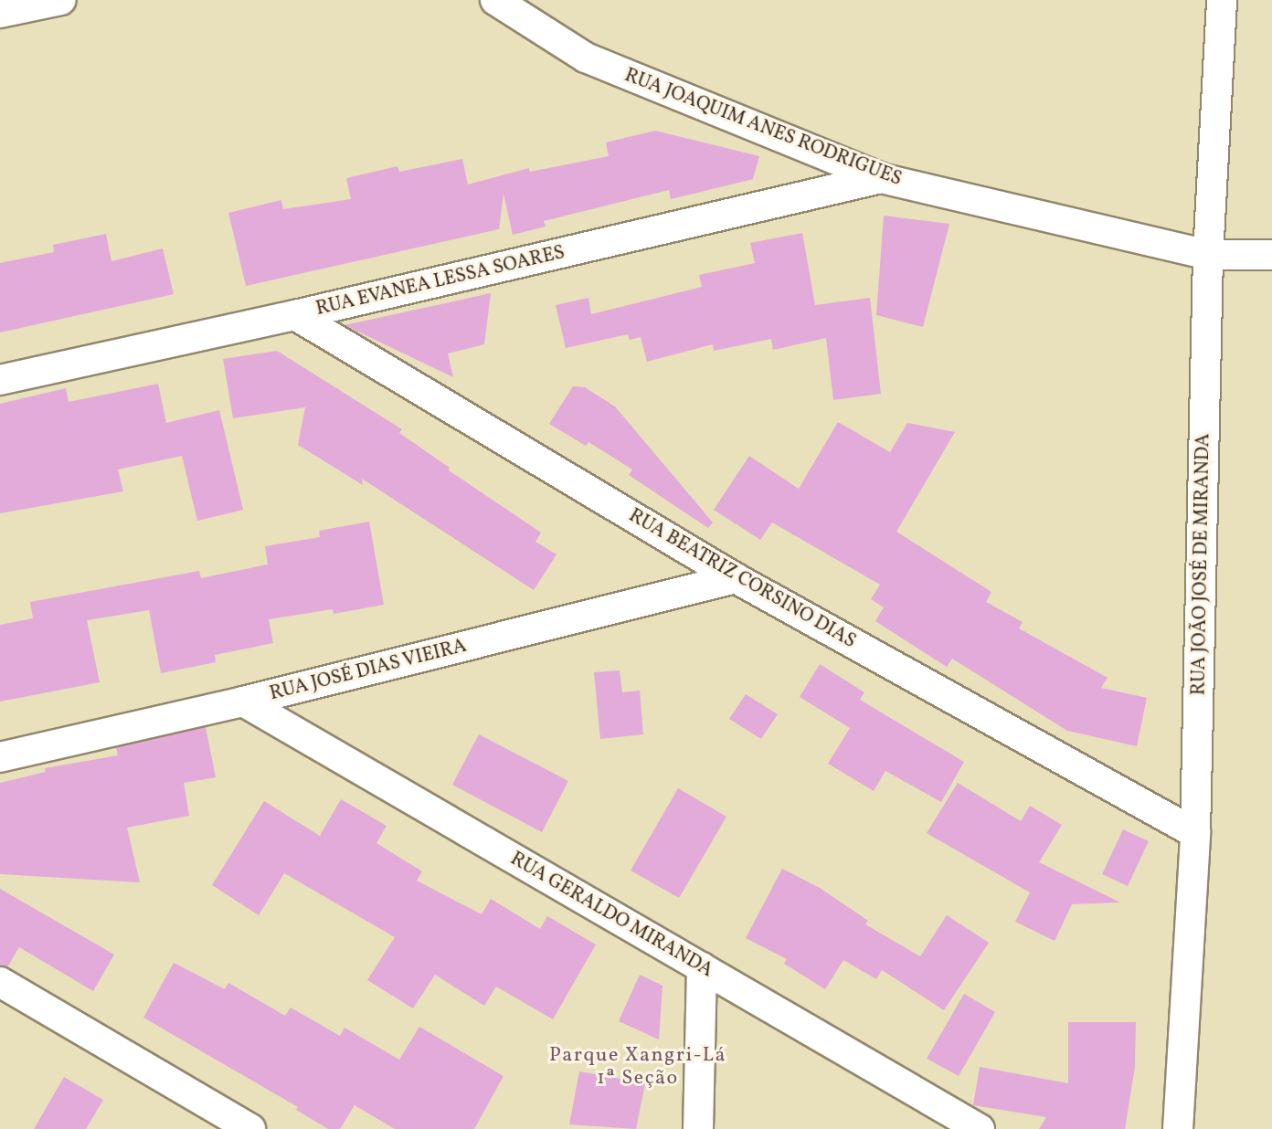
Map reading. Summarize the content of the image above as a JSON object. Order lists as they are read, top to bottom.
{
  "streets": {
    "street": [
      "RUA JOAQUIM ANES RODRIGUES",
      "RUA EVANEA LESSA SOARES",
      "RUA JOÃO JOSÉ DE MIRANDA",
      "RUA BEATRIZ CORSINO DIAS",
      "RUA JOSÉ DIAS VIEIRA",
      "RUA GERALDO MIRANDA"
    ]
  },
  "crossings": [
    ["RUA JOAQUIM ANES RODRIGUES", "RUA EVANEA LESSA SOARES"],
    ["RUA JOAQUIM ANES RODRIGUES", "RUA JOÃO JOSÉ DE MIRANDA"],
    ["RUA EVANEA LESSA SOARES", "RUA BEATRIZ CORSINO DIAS"],
    ["RUA JOÃO JOSÉ DE MIRANDA", "RUA BEATRIZ CORSINO DIAS"],
    ["RUA BEATRIZ CORSINO DIAS", "RUA JOSÉ DIAS VIEIRA"],
    ["RUA JOSÉ DIAS VIEIRA", "RUA GERALDO MIRANDA"]
  ],
  "districts": ["Parque Xangri-Lá 1ª Seção"]
}
